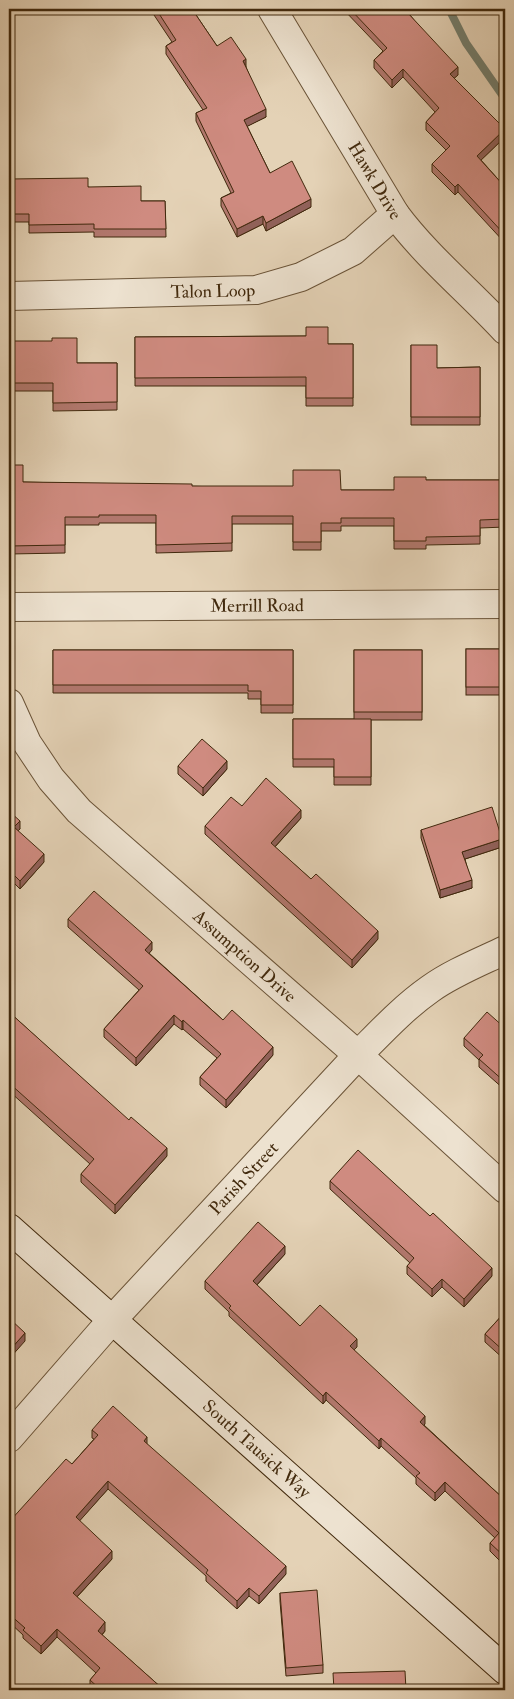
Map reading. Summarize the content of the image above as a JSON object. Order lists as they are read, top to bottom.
{
  "streets": {
    "street": [
      "Hawk Drive",
      "Talon Loop",
      "Merrill Road",
      "Assumption Drive",
      "Parish Street",
      "South Tausick Way"
    ]
  },
  "crossings": [
    ["Hawk Drive", "Talon Loop"],
    ["Assumption Drive", "Parish Street"],
    ["Parish Street", "South Tausick Way"]
  ]
}
